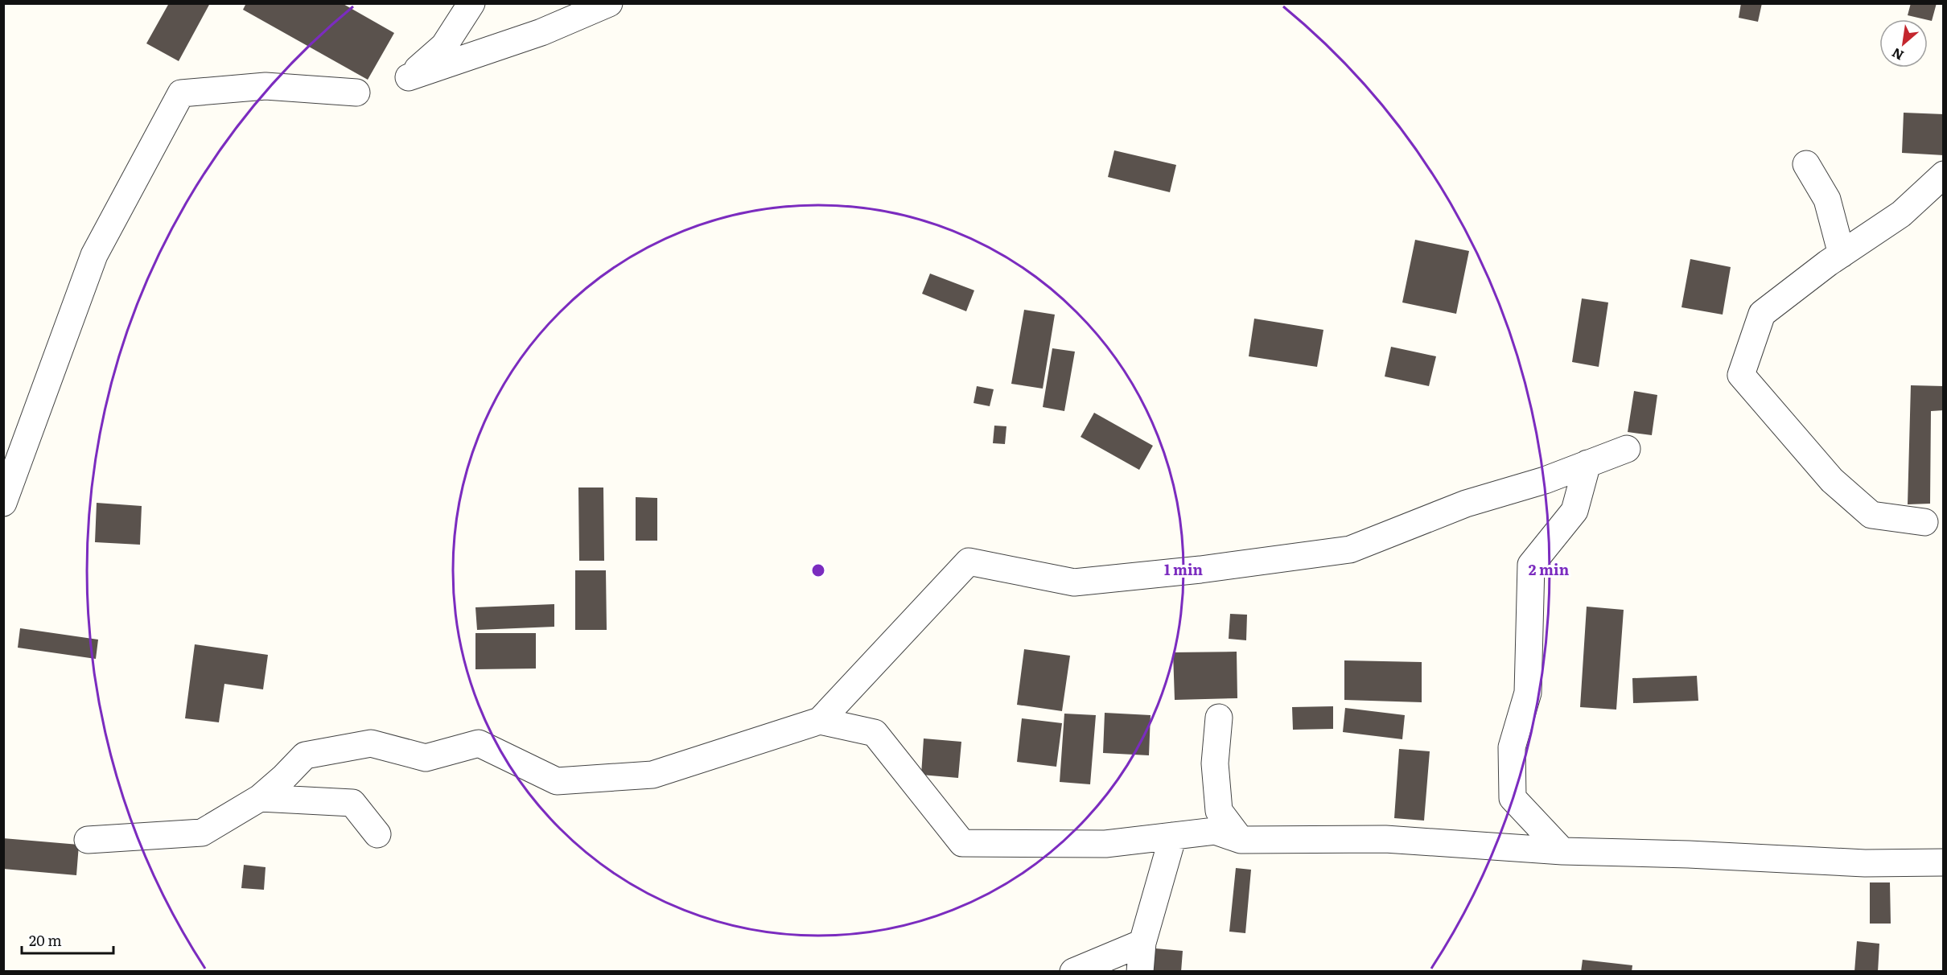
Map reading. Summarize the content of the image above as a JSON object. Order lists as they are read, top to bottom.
{
  "scale_bar": "20 m",
  "north": "bottom left",
  "rings": ["1 min", "2 min"]
}
